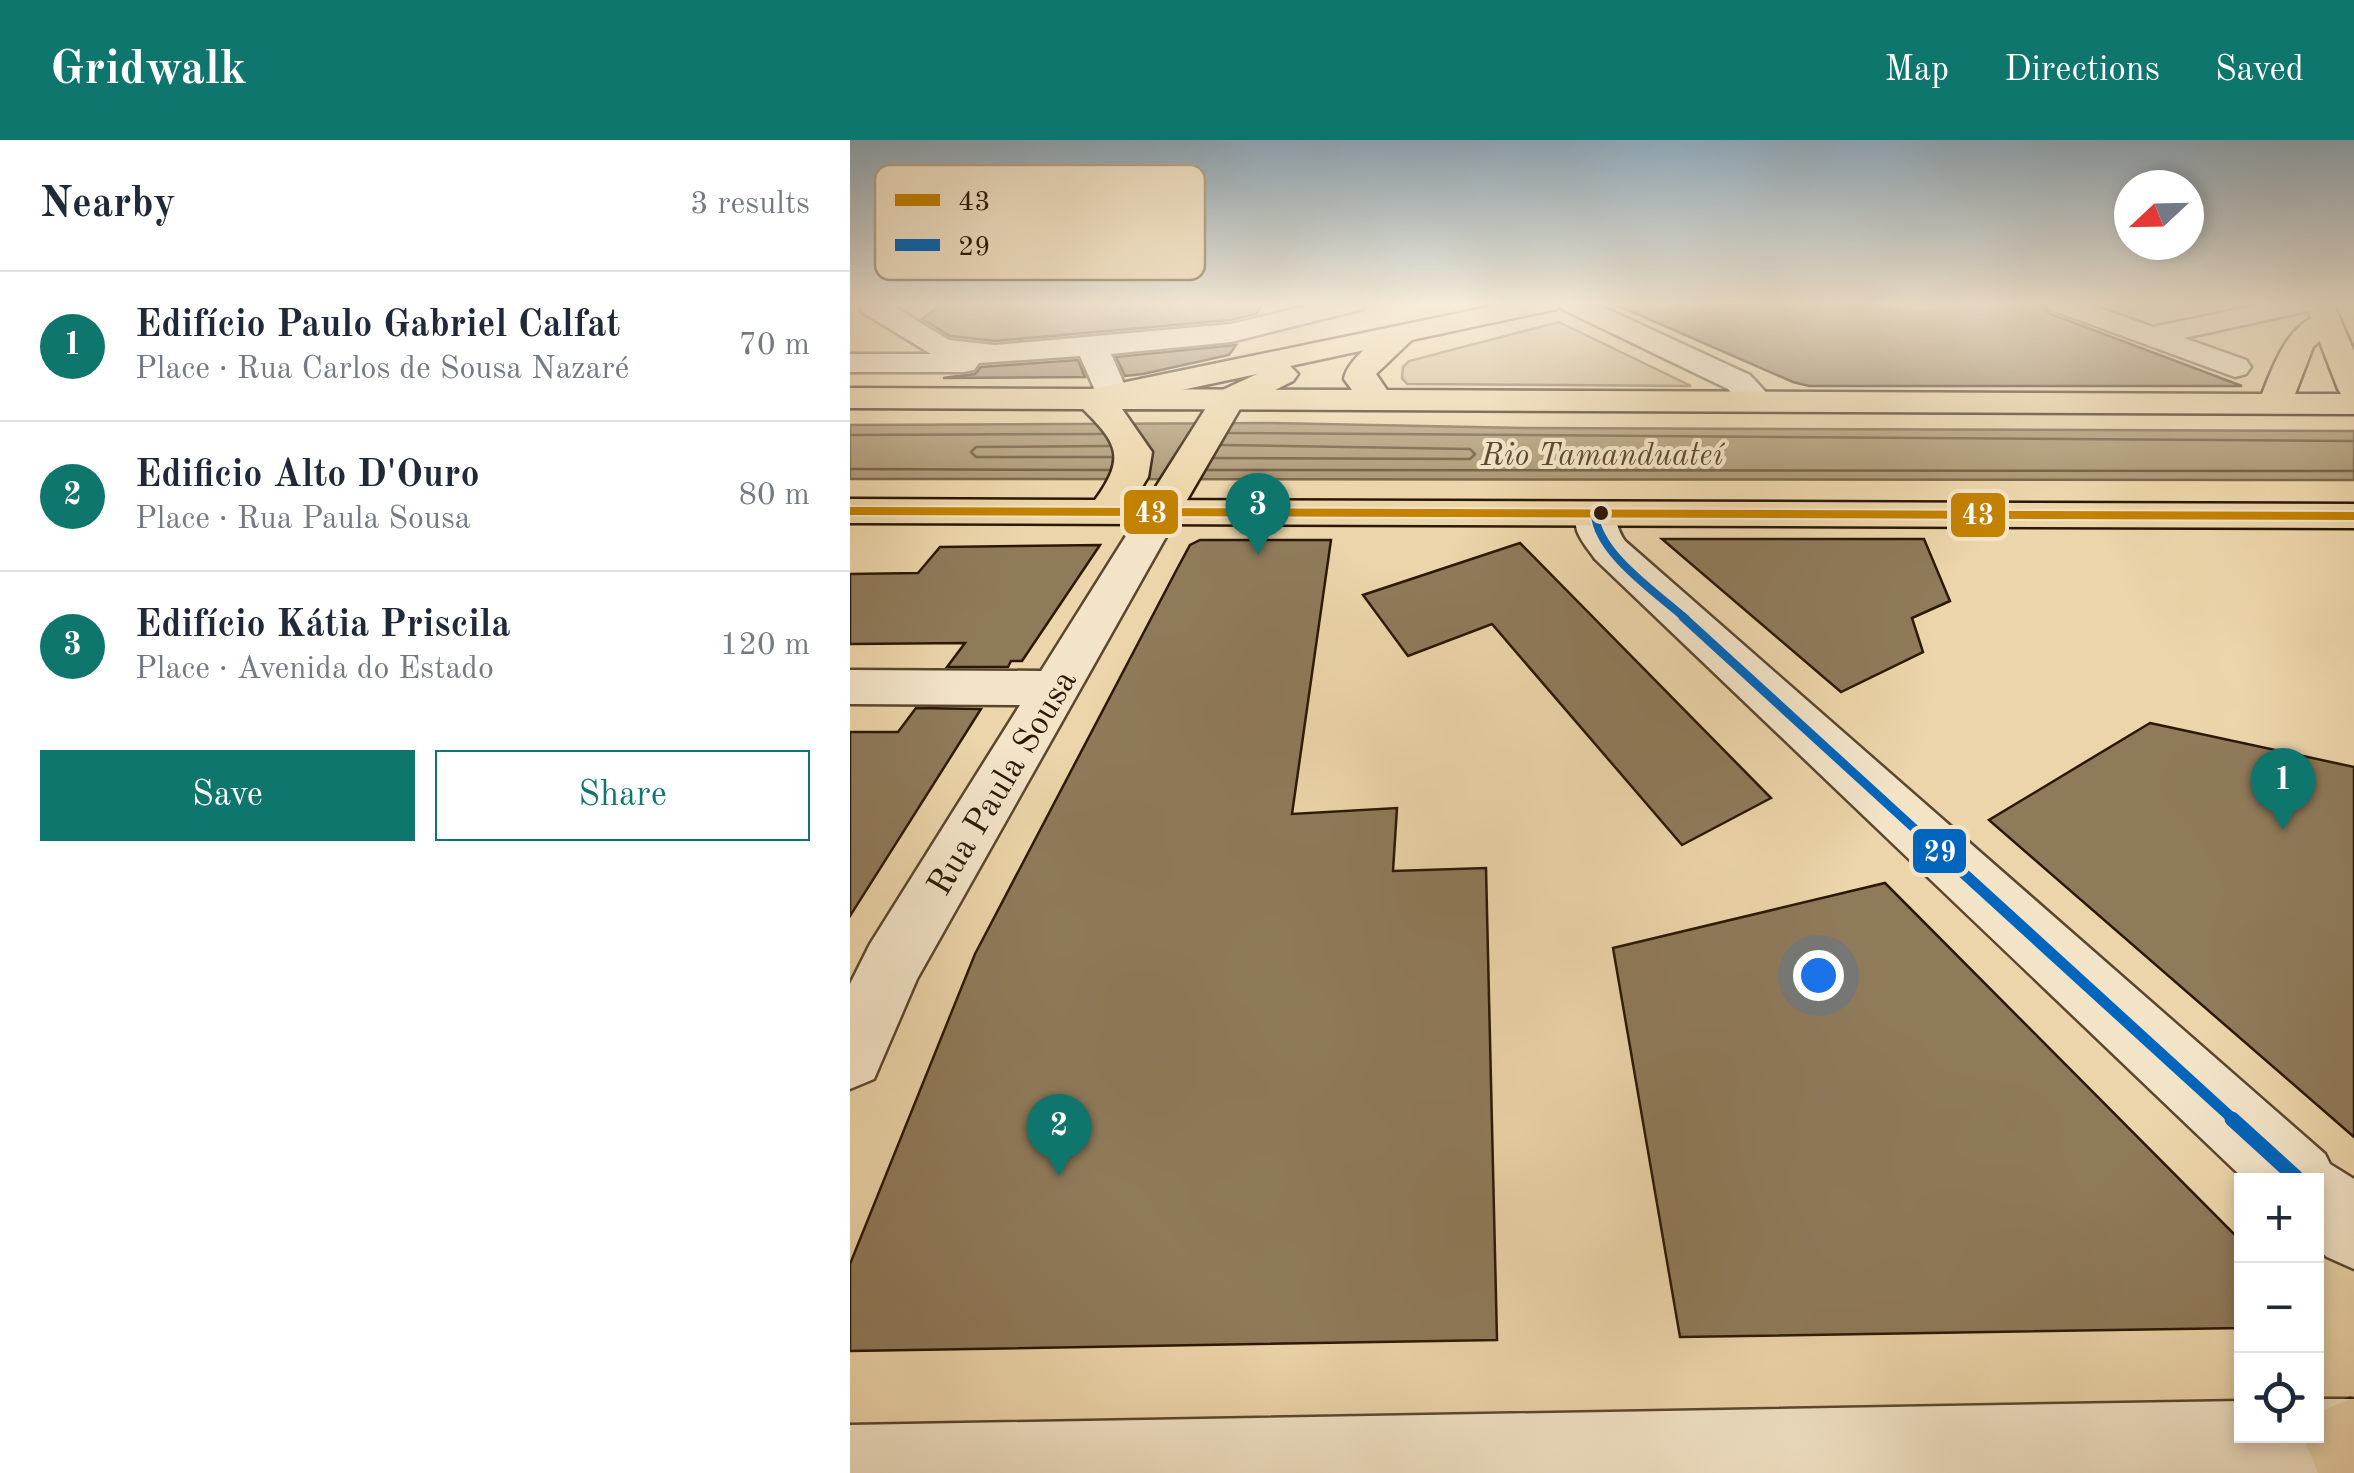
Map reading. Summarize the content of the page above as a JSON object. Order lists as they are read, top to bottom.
{
  "streets": {
    "street": ["Rua Paula Sousa"]
  },
  "water": ["Rio Tamanduateí"],
  "lines": ["transit line 43", "transit line 29"],
  "legend": ["43", "29"],
  "north": "left",
  "page": {
    "header": "Gridwalk",
    "nav": ["Map", "Directions", "Saved"],
    "heading": ["Nearby", "3 results"],
    "list": [
      {
        "mark": "1",
        "name": "Edifício Paulo Gabriel Calfat",
        "note": "Place · Rua Carlos de Sousa Nazaré",
        "value": "70 m"
      },
      {
        "mark": "2",
        "name": "Edificio Alto D'Ouro",
        "note": "Place · Rua Paula Sousa",
        "value": "80 m"
      },
      {
        "mark": "3",
        "name": "Edifício Kátia Priscila",
        "note": "Place · Avenida do Estado",
        "value": "120 m"
      }
    ],
    "pins": ["3", "1", "2"],
    "buttons": ["Save", "Share"],
    "map_buttons": ["+", "−"]
  }
}
